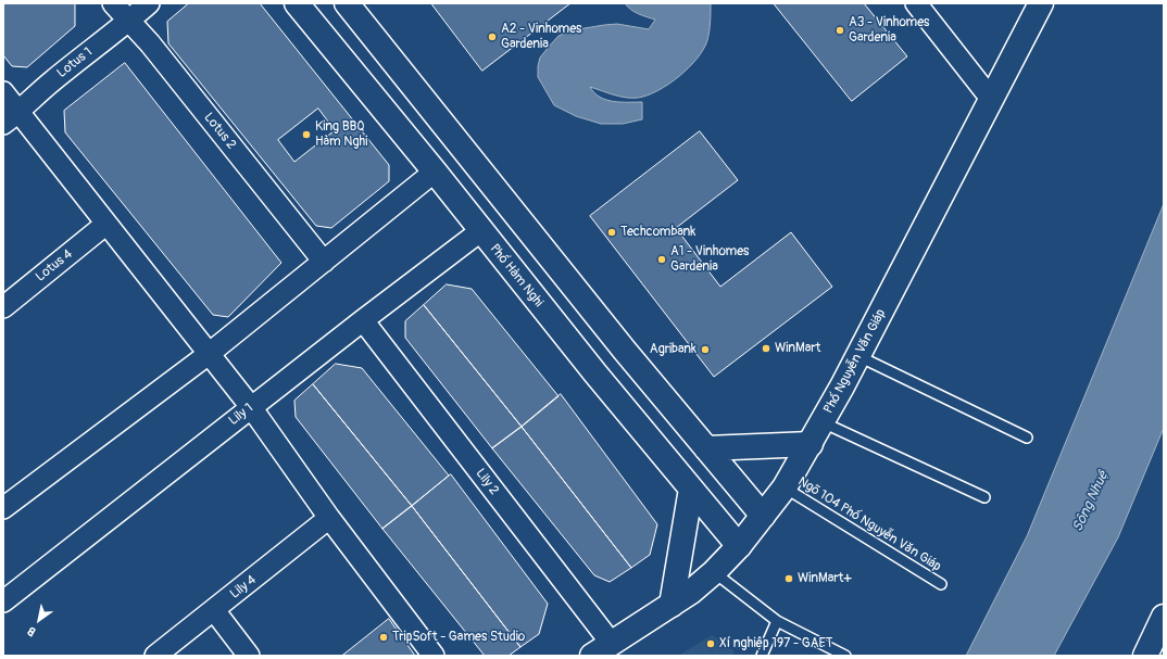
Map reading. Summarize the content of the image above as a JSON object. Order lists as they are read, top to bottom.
{
  "streets": {
    "main road": ["Phố Hàm Nghi", "Phố Nguyễn Văn Giáp"],
    "street": [
      "Lotus 1",
      "Lotus 2",
      "Lotus 4",
      "Lily 1",
      "Lily 2",
      "Lily 4"
    ],
    "lane": ["Ngõ 104 Phố Nguyễn Văn Giáp"]
  },
  "crossings": [
    ["Lotus 1", "Lotus 2"],
    ["Phố Hàm Nghi", "Phố Nguyễn Văn Giáp"],
    ["Phố Hàm Nghi", "Lily 1"],
    ["Phố Nguyễn Văn Giáp", "Lily 2"],
    ["Phố Nguyễn Văn Giáp", "Ngõ 104 Phố Nguyễn Văn Giáp"],
    ["Lily 1", "Lily 2"]
  ],
  "water": ["Sông Nhuệ"],
  "places": [
    "A3 - Vinhomes Gardenia",
    "A2 - Vinhomes Gardenia",
    "King BBQ Hàm Nghi",
    "Techcombank",
    "A1 - Vinhomes Gardenia",
    "WinMart",
    "Agribank",
    "WinMart+",
    "TripSoft - Games Studio",
    "Xí nghiệp 197 - GAET"
  ],
  "north": "bottom left"
}
